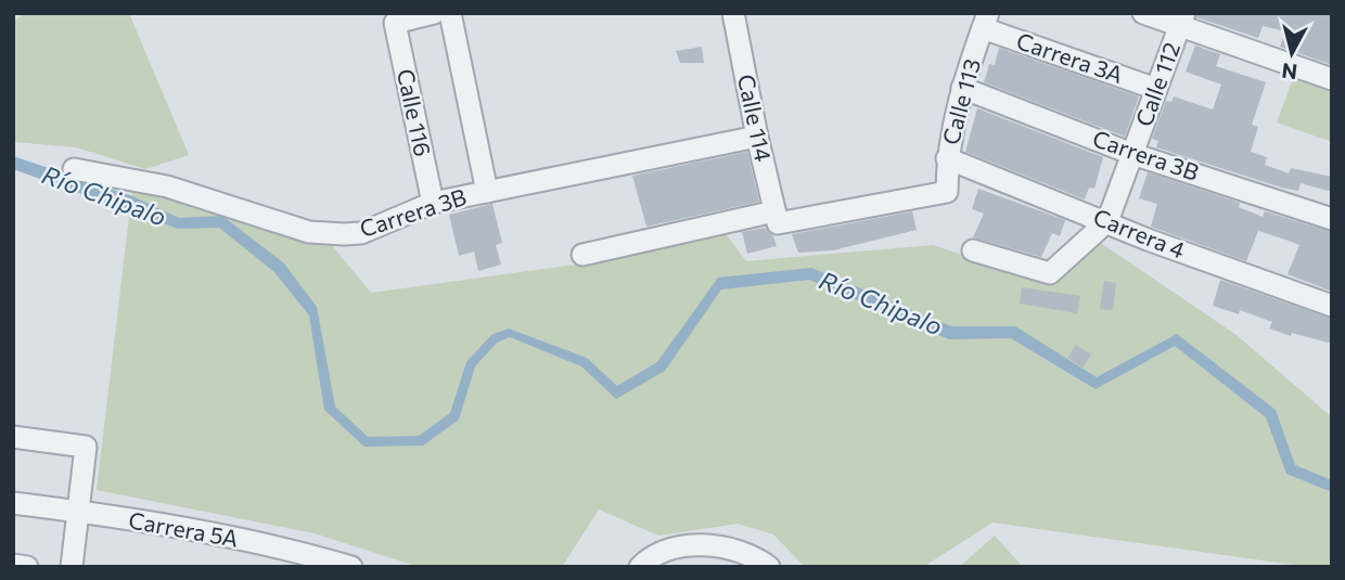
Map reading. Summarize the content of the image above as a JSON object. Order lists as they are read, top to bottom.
{
  "streets": {
    "street": [
      "Carrera 3A",
      "Calle 112",
      "Calle 113",
      "Calle 116",
      "Calle 114",
      "Carrera 3B",
      "Carrera 4",
      "Carrera 5A"
    ]
  },
  "crossings": [
    ["Carrera 3A", "Calle 112"],
    ["Carrera 3A", "Calle 113"],
    ["Calle 112", "Carrera 3B"],
    ["Calle 112", "Carrera 4"],
    ["Calle 113", "Calle 114"],
    ["Calle 113", "Carrera 3B"],
    ["Calle 113", "Carrera 4"],
    ["Calle 116", "Carrera 3B"],
    ["Calle 114", "Carrera 3B"]
  ],
  "water": ["Río Chipalo"],
  "north": "bottom"
}
